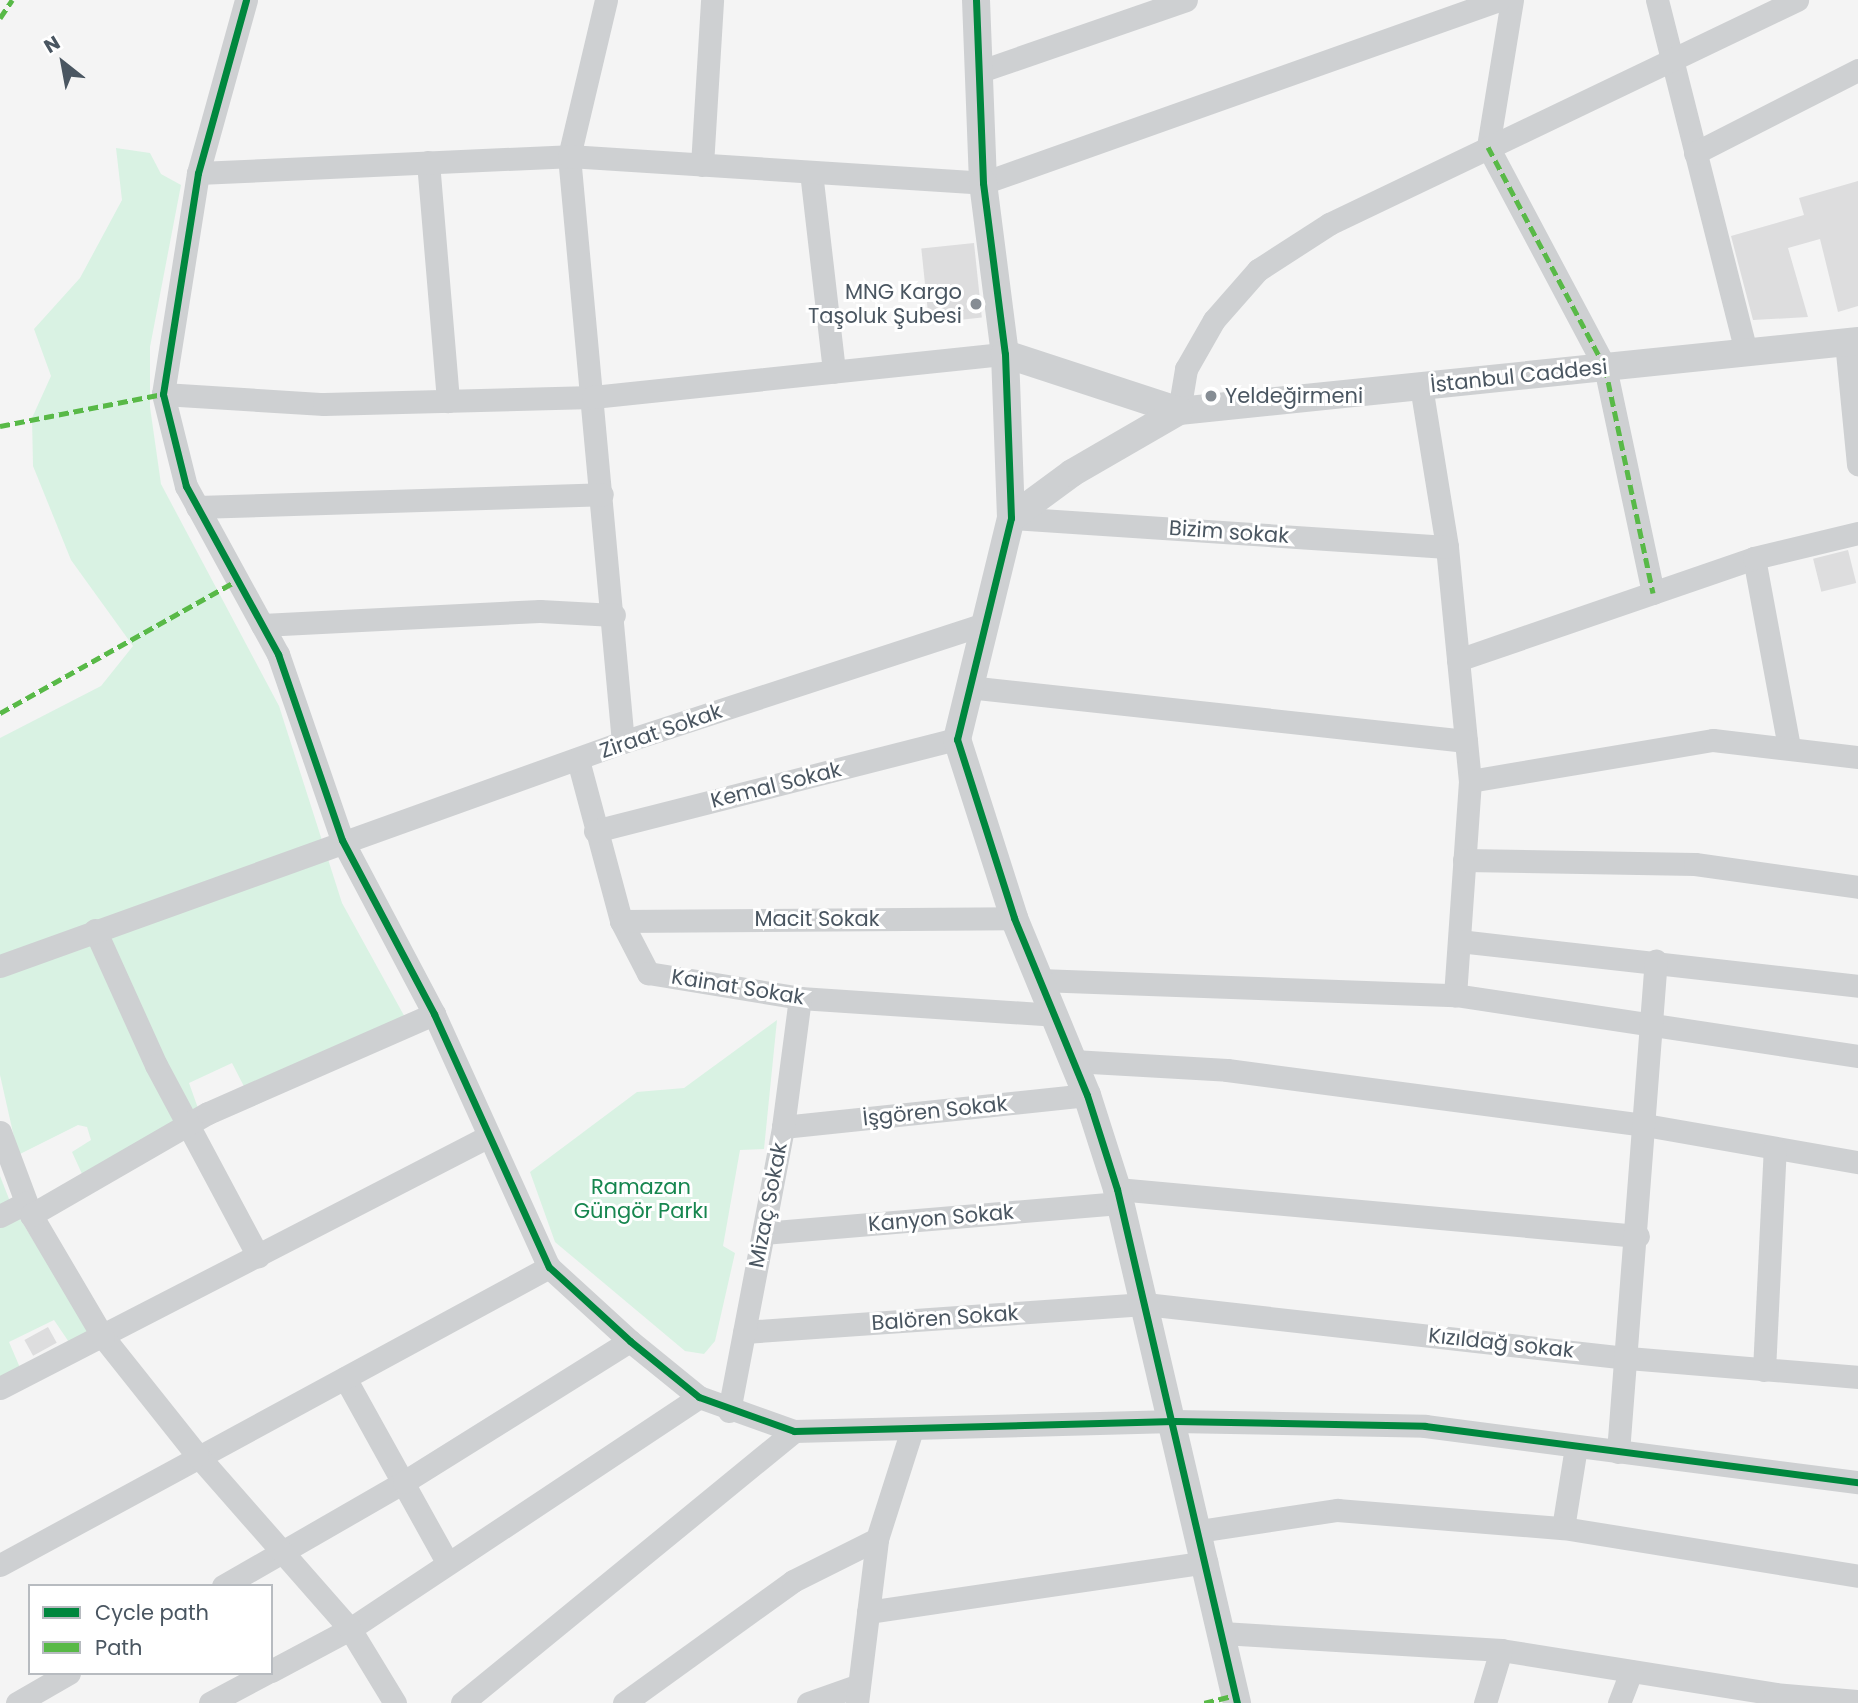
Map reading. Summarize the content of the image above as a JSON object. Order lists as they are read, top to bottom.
{
  "streets": {
    "street": [
      "İstanbul Caddesi",
      "Bizim sokak",
      "Ziraat Sokak",
      "Kemal Sokak",
      "Macit Sokak",
      "Kainat Sokak",
      "İşgören Sokak",
      "Mizaç Sokak",
      "Kanyon Sokak",
      "Balören Sokak",
      "Kızıldağ sokak"
    ]
  },
  "crossings": [
    ["Ziraat Sokak", "Kainat Sokak"],
    ["Kemal Sokak", "Kainat Sokak"],
    ["Macit Sokak", "Kainat Sokak"],
    ["Kainat Sokak", "Mizaç Sokak"],
    ["İşgören Sokak", "Mizaç Sokak"],
    ["Mizaç Sokak", "Kanyon Sokak"],
    ["Mizaç Sokak", "Balören Sokak"],
    ["Balören Sokak", "Kızıldağ sokak"]
  ],
  "parks": ["Ramazan Güngör Parkı"],
  "places": ["MNG Kargo Taşoluk Şubesi", "Yeldeğirmeni"],
  "legend": ["Cycle path", "Path"],
  "north": "top left"
}
